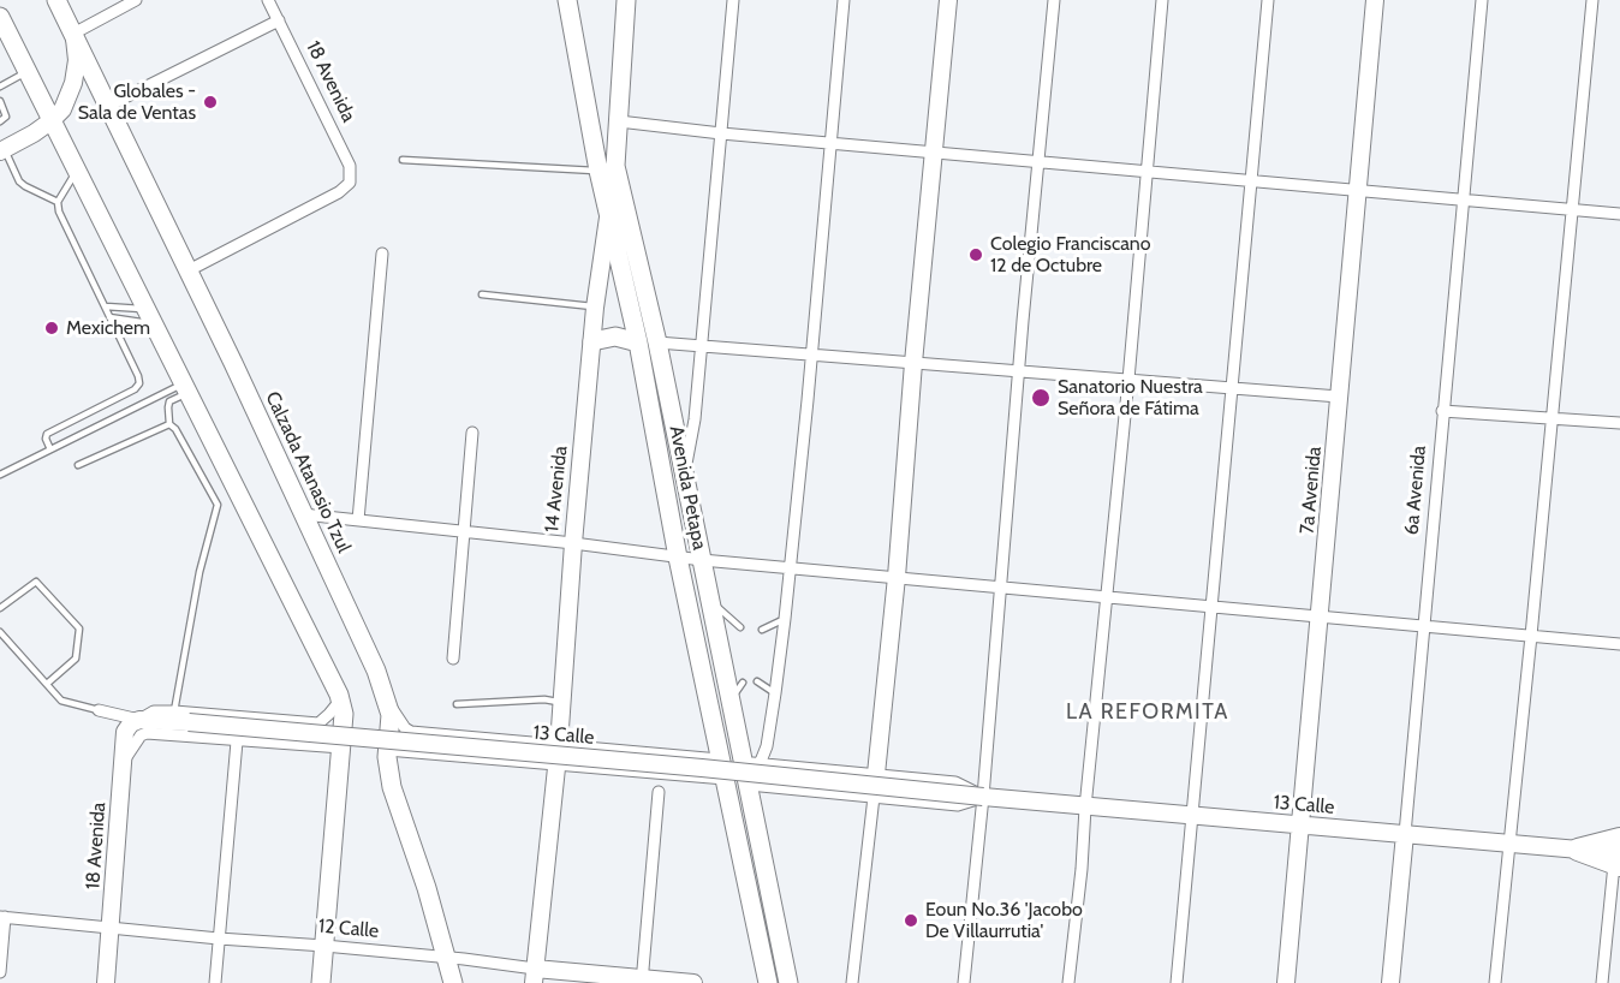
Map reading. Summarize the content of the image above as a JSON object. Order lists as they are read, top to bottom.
{
  "streets": {
    "main road": [
      "18 Avenida",
      "Calzada Atanasio Tzul",
      "Avenida Petapa",
      "14 Avenida",
      "7a Avenida",
      "6a Avenida",
      "13 Calle",
      "12 Calle"
    ]
  },
  "crossings": [
    ["18 Avenida", "Calzada Atanasio Tzul"],
    ["18 Avenida", "13 Calle"],
    ["18 Avenida", "12 Calle"],
    ["Calzada Atanasio Tzul", "13 Calle"],
    ["Calzada Atanasio Tzul", "12 Calle"],
    ["Avenida Petapa", "14 Avenida"],
    ["Avenida Petapa", "13 Calle"],
    ["14 Avenida", "13 Calle"],
    ["14 Avenida", "12 Calle"],
    ["7a Avenida", "13 Calle"],
    ["6a Avenida", "13 Calle"]
  ],
  "districts": ["LA REFORMITA"],
  "places": [
    "Globales - Sala de Ventas",
    "Colegio Franciscano 12 de Octubre",
    "Mexichem",
    "Sanatorio Nuestra Señora de Fátima",
    "Eoun No.36 'Jacobo De Villaurrutia'"
  ]
}
